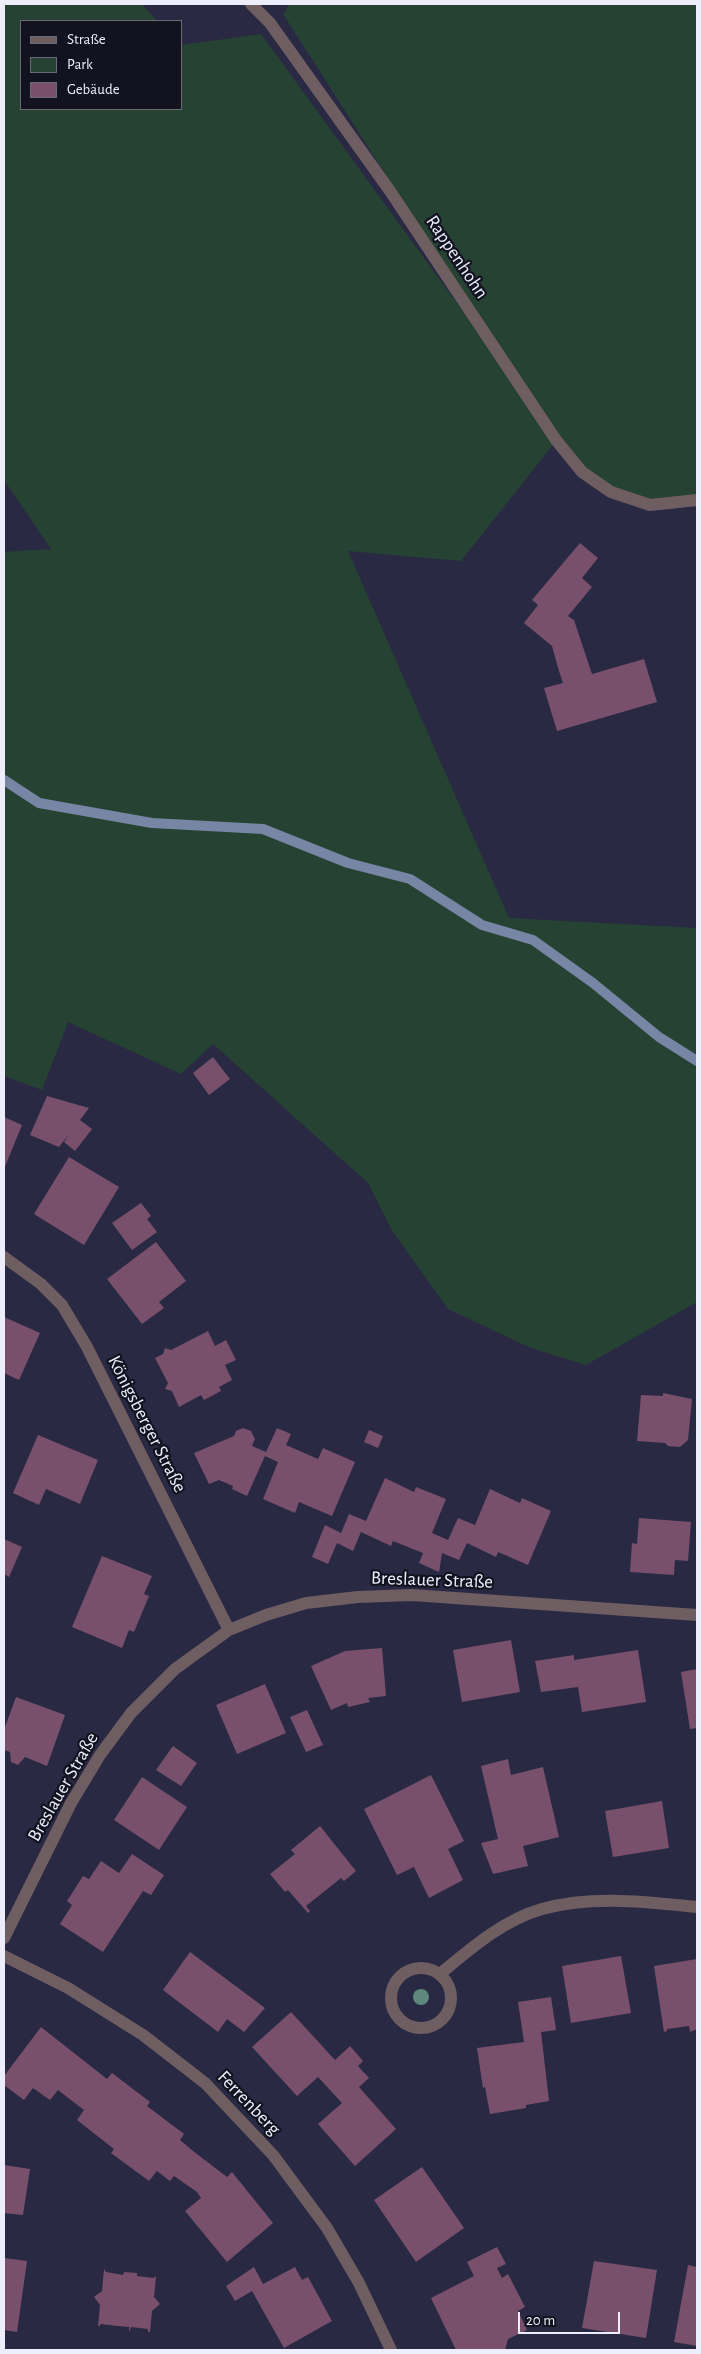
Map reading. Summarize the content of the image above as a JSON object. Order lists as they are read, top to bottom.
{
  "streets": {
    "street": [
      "Rappenhohn",
      "Königsberger Straße",
      "Breslauer Straße",
      "Ferrenberg"
    ]
  },
  "crossings": [
    ["Königsberger Straße", "Breslauer Straße"]
  ],
  "legend": ["Straße", "Park", "Gebäude"],
  "scale_bar": "20 m"
}
